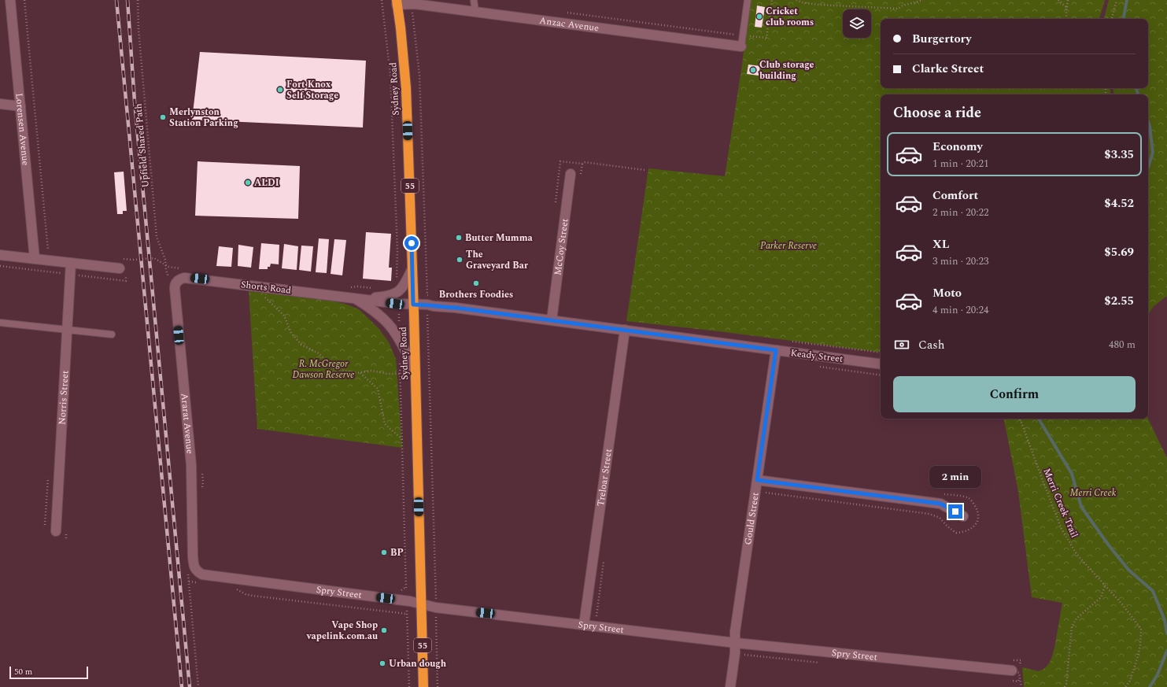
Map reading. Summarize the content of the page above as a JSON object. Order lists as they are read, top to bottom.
{
  "streets": {
    "highway": ["Sydney Road", "55"],
    "street": [
      "Anzac Avenue",
      "Lorensen Avenue",
      "McCoy Street",
      "Shorts Road",
      "Keady Street",
      "Norris Street",
      "Ararat Avenue",
      "Treloar Street",
      "Gould Street",
      "Spry Street"
    ],
    "path": ["Upfield Shared Path", "Merri Creek Trail"]
  },
  "crossings": [
    ["Anzac Avenue", "Sydney Road"],
    ["Sydney Road", "Shorts Road"],
    ["Sydney Road", "Keady Street"],
    ["Sydney Road", "Spry Street"],
    ["Upfield Shared Path", "Shorts Road"],
    ["Upfield Shared Path", "Ararat Avenue"],
    ["McCoy Street", "Keady Street"],
    ["Shorts Road", "Keady Street"],
    ["Shorts Road", "Ararat Avenue"],
    ["Keady Street", "Treloar Street"],
    ["Keady Street", "Gould Street"],
    ["Ararat Avenue", "Spry Street"],
    ["Treloar Street", "Spry Street"],
    ["Gould Street", "Spry Street"]
  ],
  "parks": ["Parker Reserve", "R. McGregor Dawson Reserve", "Merri Creek"],
  "places": [
    "Cricket club rooms",
    "Club storage building",
    "Fort Knox Self Storage",
    "Merlynston Station Parking",
    "ALDI",
    "Butter Mumma",
    "The Graveyard Bar",
    "Brothers Foodies",
    "BP",
    "Vape Shop vapelink.com.au",
    "Urban dough"
  ],
  "scale_bar": "50 m",
  "page": {
    "banner": ["Burgertory", "Clarke Street"],
    "heading": "Choose a ride",
    "list": [
      {
        "name": "Economy",
        "note": "1 min · 20:21",
        "value": "$3.35"
      },
      {
        "name": "Comfort",
        "note": "2 min · 20:22",
        "value": "$4.52"
      },
      {
        "name": "XL",
        "note": "3 min · 20:23",
        "value": "$5.69"
      },
      {
        "name": "Moto",
        "note": "4 min · 20:24",
        "value": "$2.55"
      }
    ],
    "pay": ["Cash", "480 m"],
    "buttons": "Confirm",
    "bubble": "2 min",
    "scale": "50 m"
  }
}
